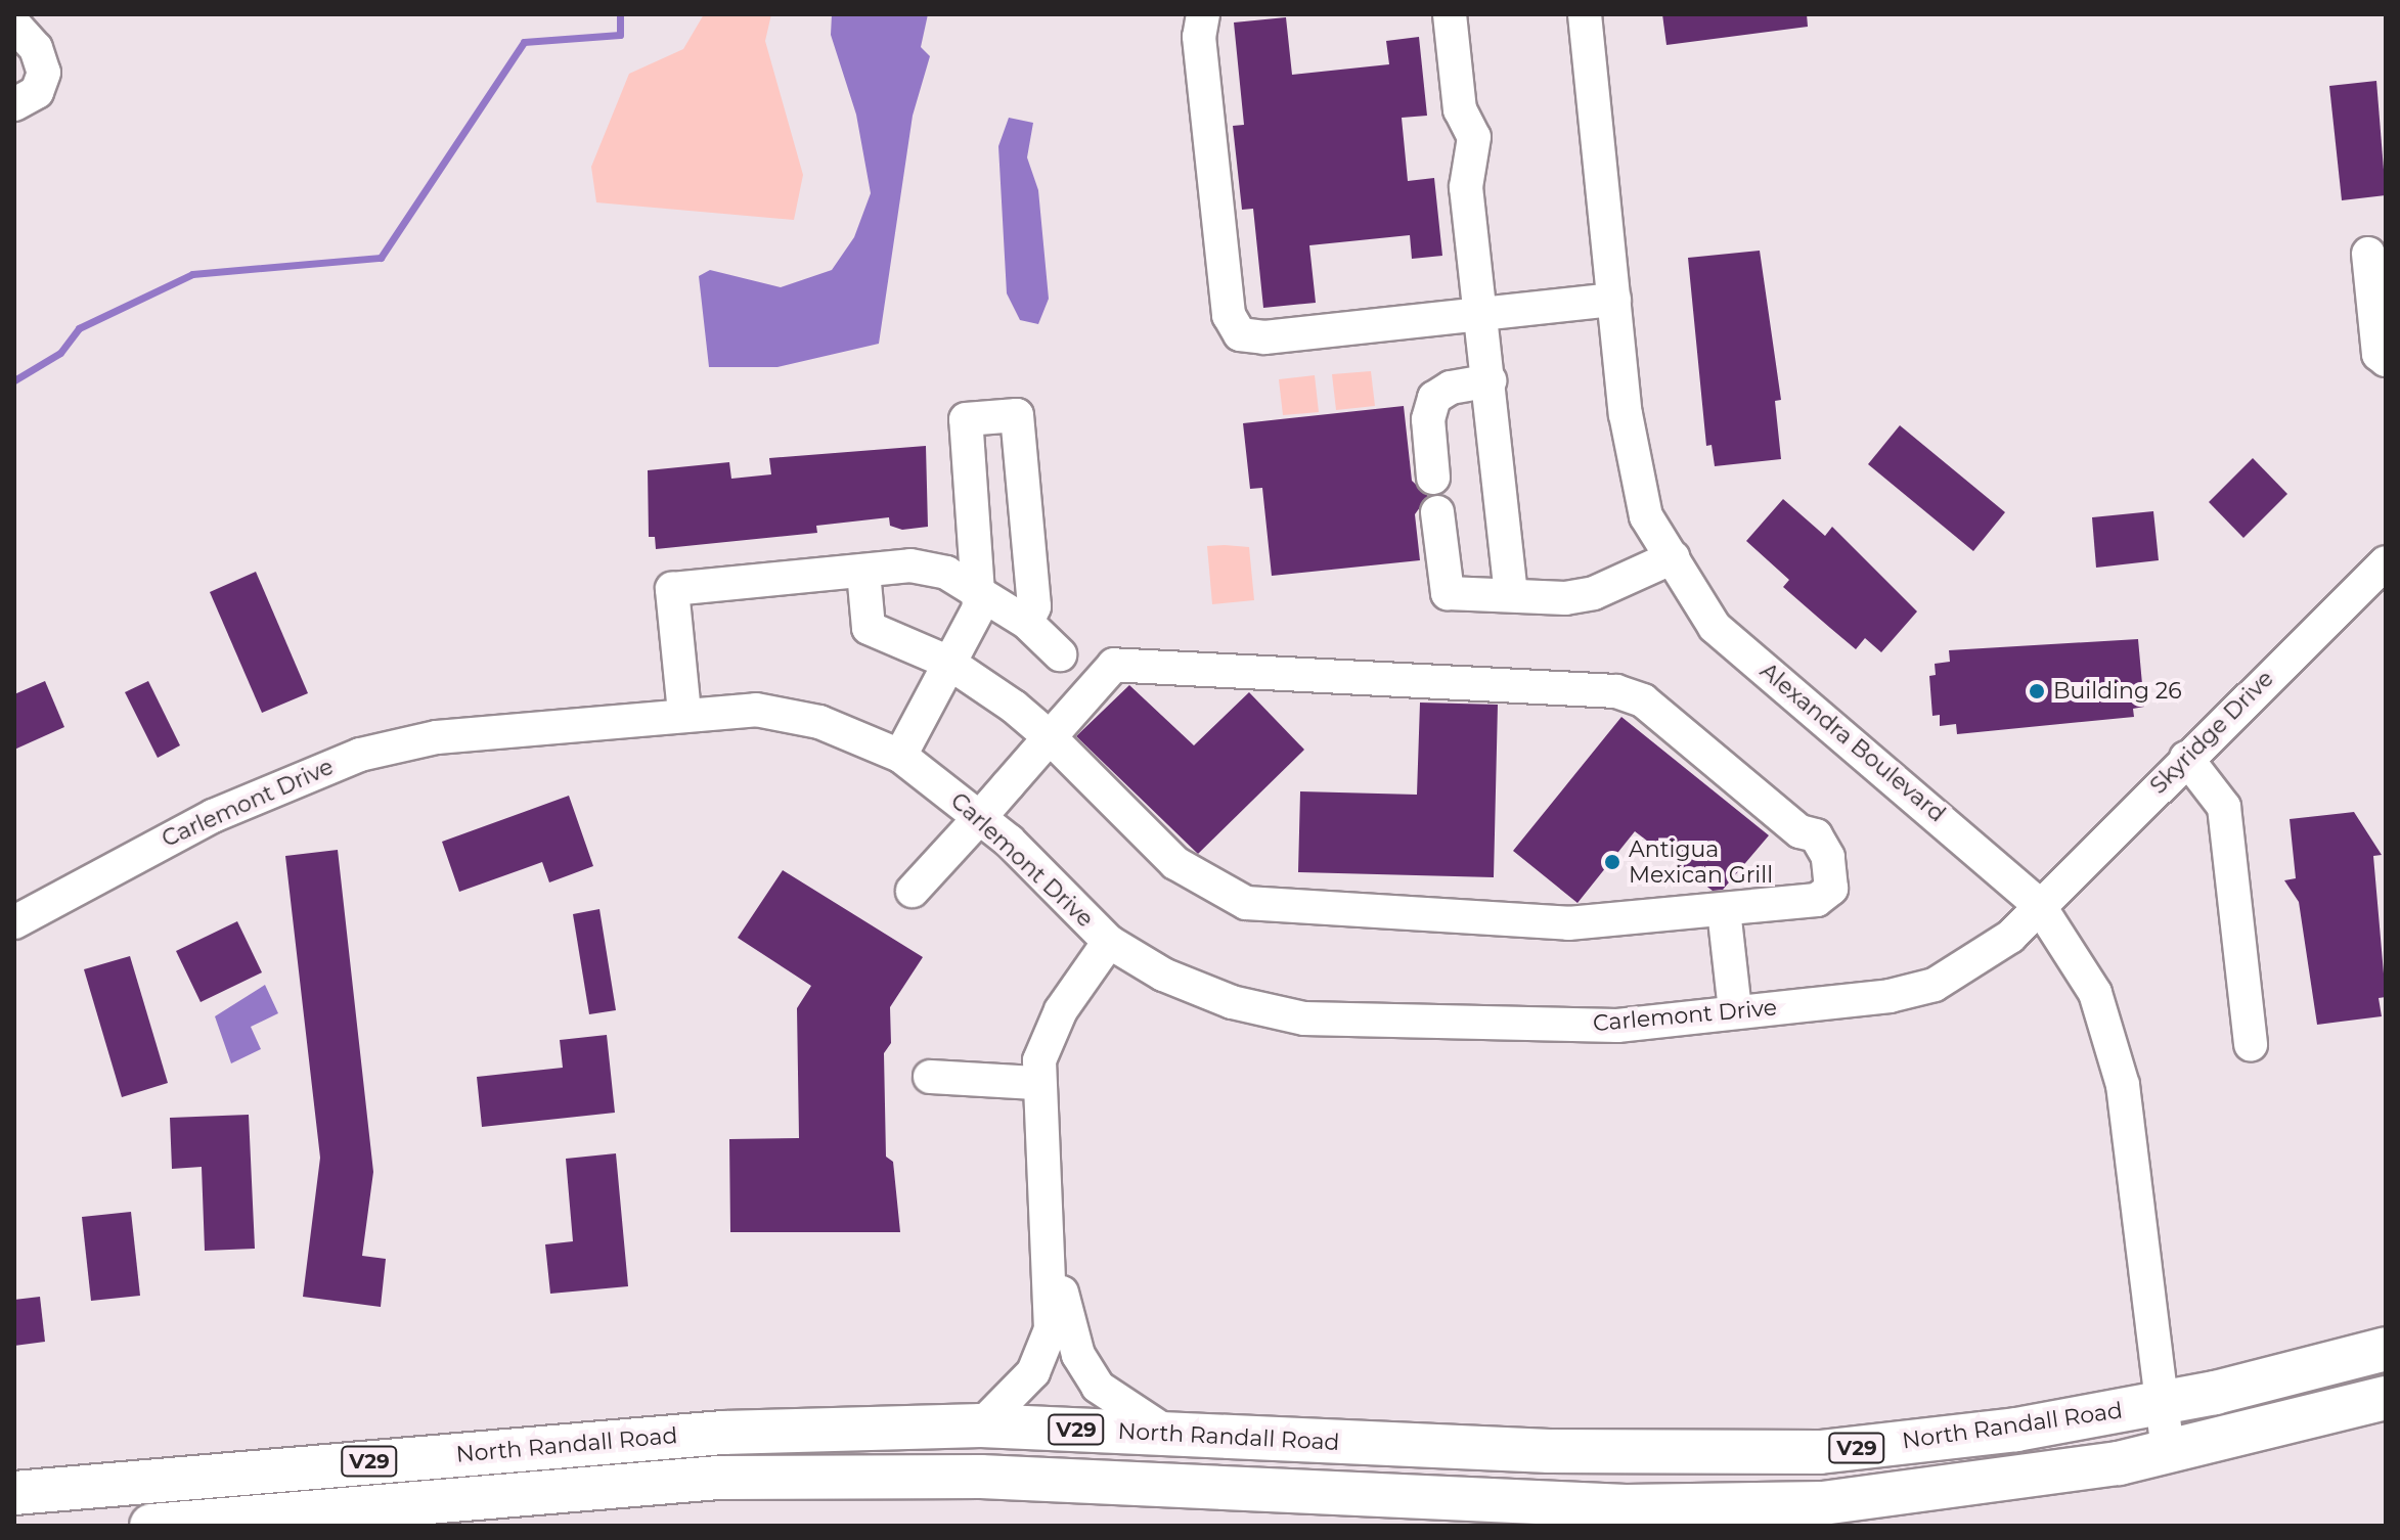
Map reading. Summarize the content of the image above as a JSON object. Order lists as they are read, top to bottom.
{
  "streets": {
    "main road": ["North Randall Road", "V29"],
    "street": ["Skyridge Drive", "Alexandra Boulevard", "Carlemont Drive"]
  },
  "crossings": [
    ["Skyridge Drive", "Alexandra Boulevard"],
    ["Skyridge Drive", "Carlemont Drive"],
    ["Alexandra Boulevard", "Carlemont Drive"],
    ["Alexandra Boulevard", "North Randall Road"]
  ],
  "places": ["Building 26", "Antigua Mexican Grill"]
}
